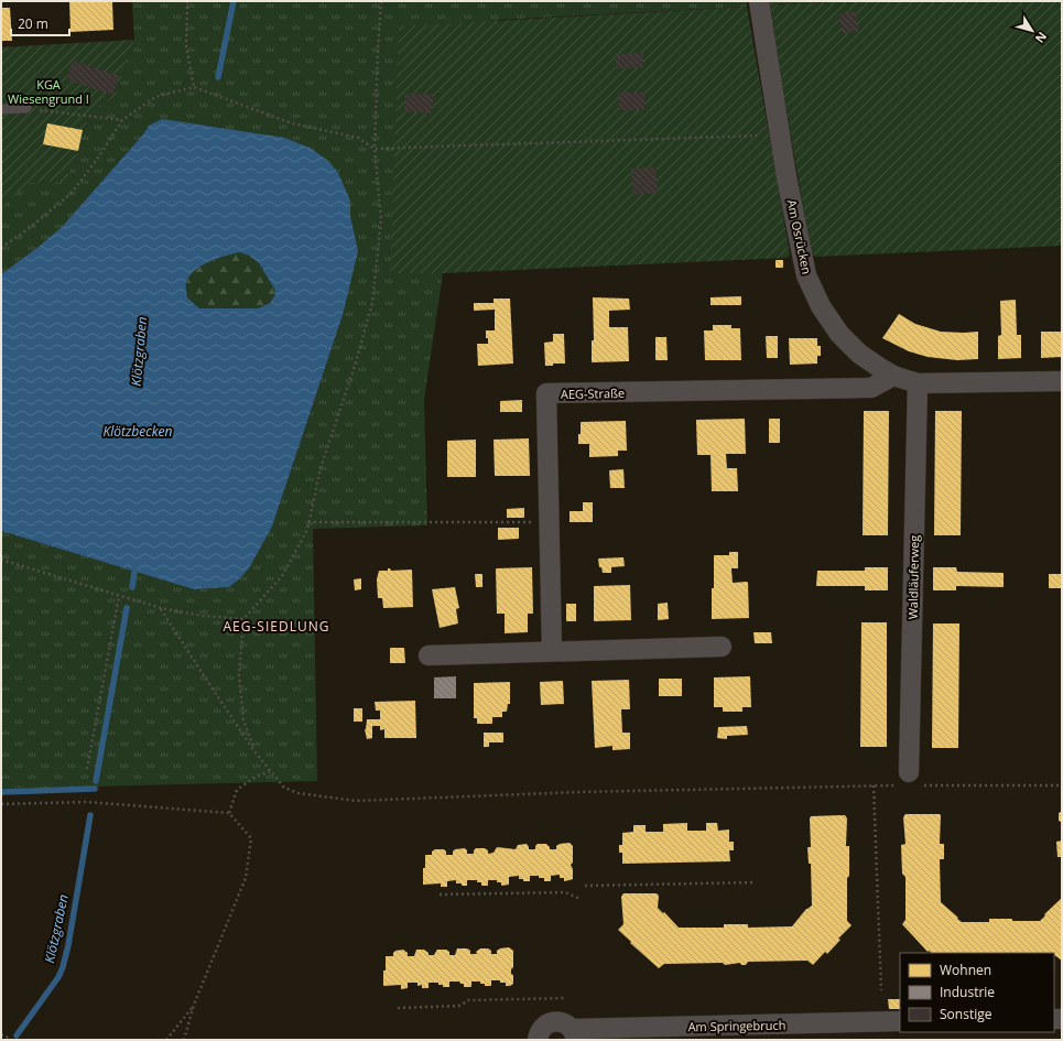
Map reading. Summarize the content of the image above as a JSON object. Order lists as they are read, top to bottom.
{
  "streets": {
    "street": [
      "Am Osrücken",
      "AEG-Straße",
      "Waldläuferweg",
      "Am Springebruch"
    ]
  },
  "crossings": [
    ["Am Osrücken", "AEG-Straße"],
    ["Am Osrücken", "Waldläuferweg"]
  ],
  "districts": ["AEG-SIEDLUNG"],
  "water": ["Klötzgraben", "Klötzbecken"],
  "parks": ["KGA Wiesengrund I"],
  "legend": ["Wohnen", "Industrie", "Sonstige"],
  "scale_bar": "20 m",
  "north": "bottom right"
}
